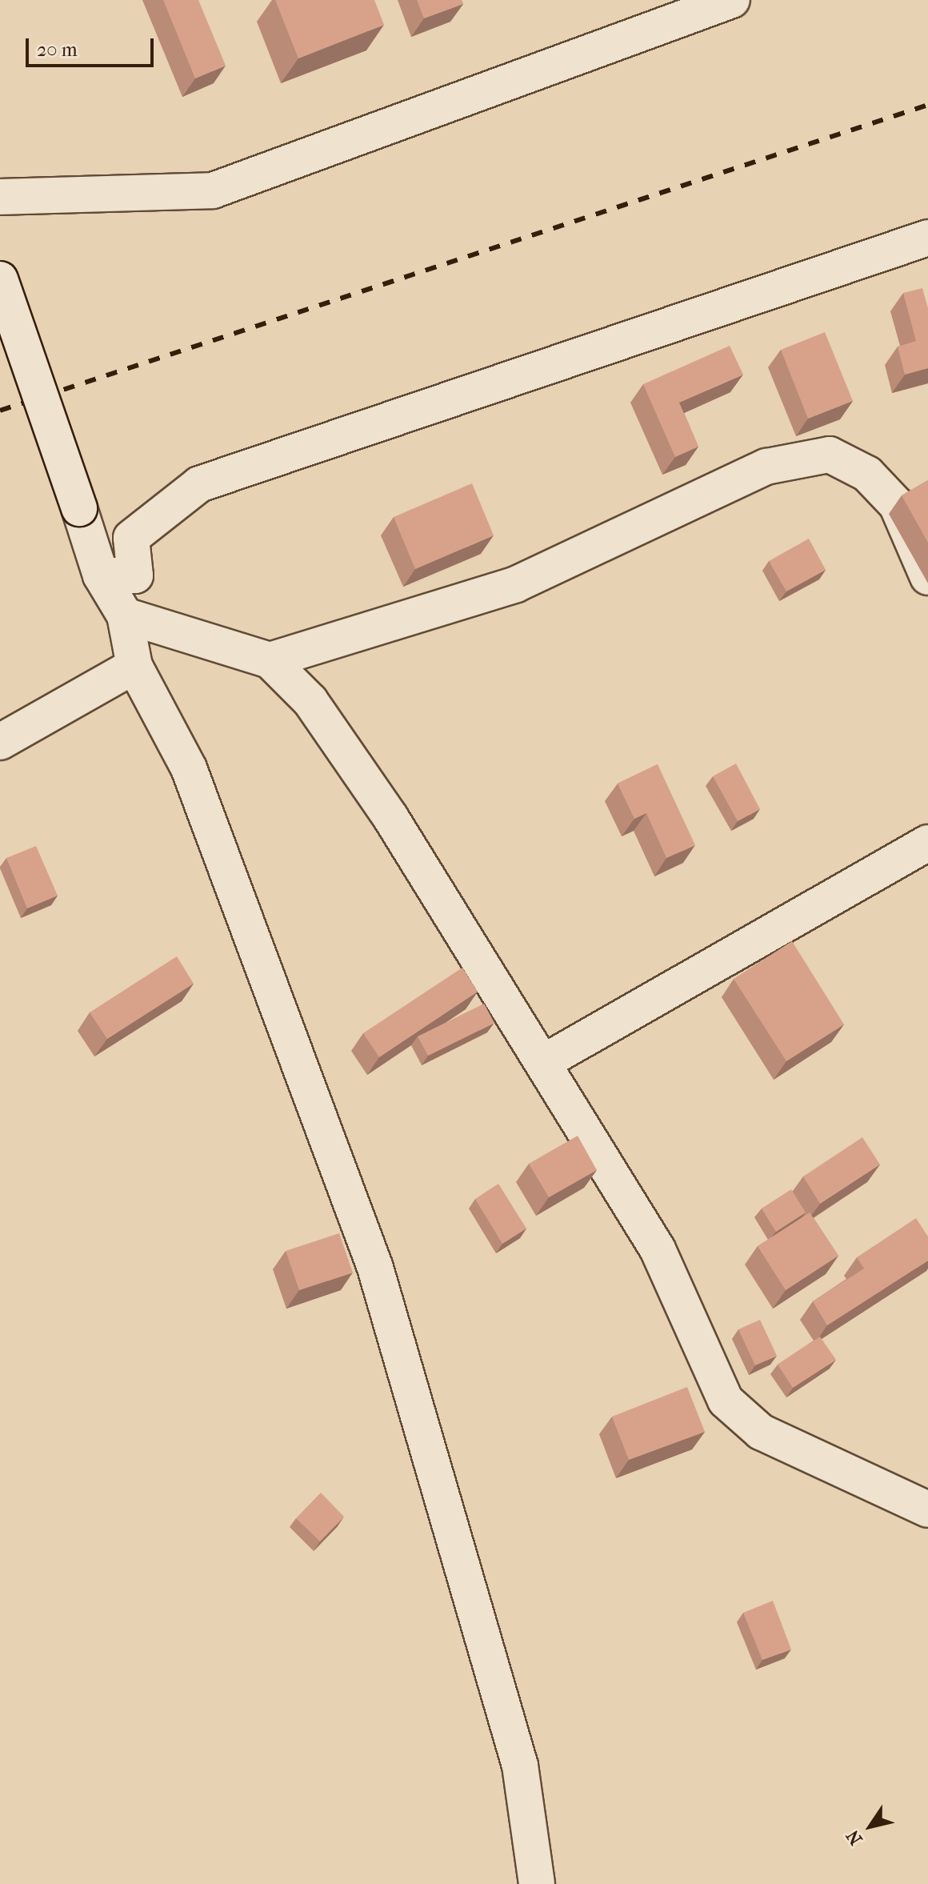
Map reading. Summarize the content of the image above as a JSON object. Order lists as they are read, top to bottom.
{
  "scale_bar": "20 m",
  "north": "bottom left"
}
